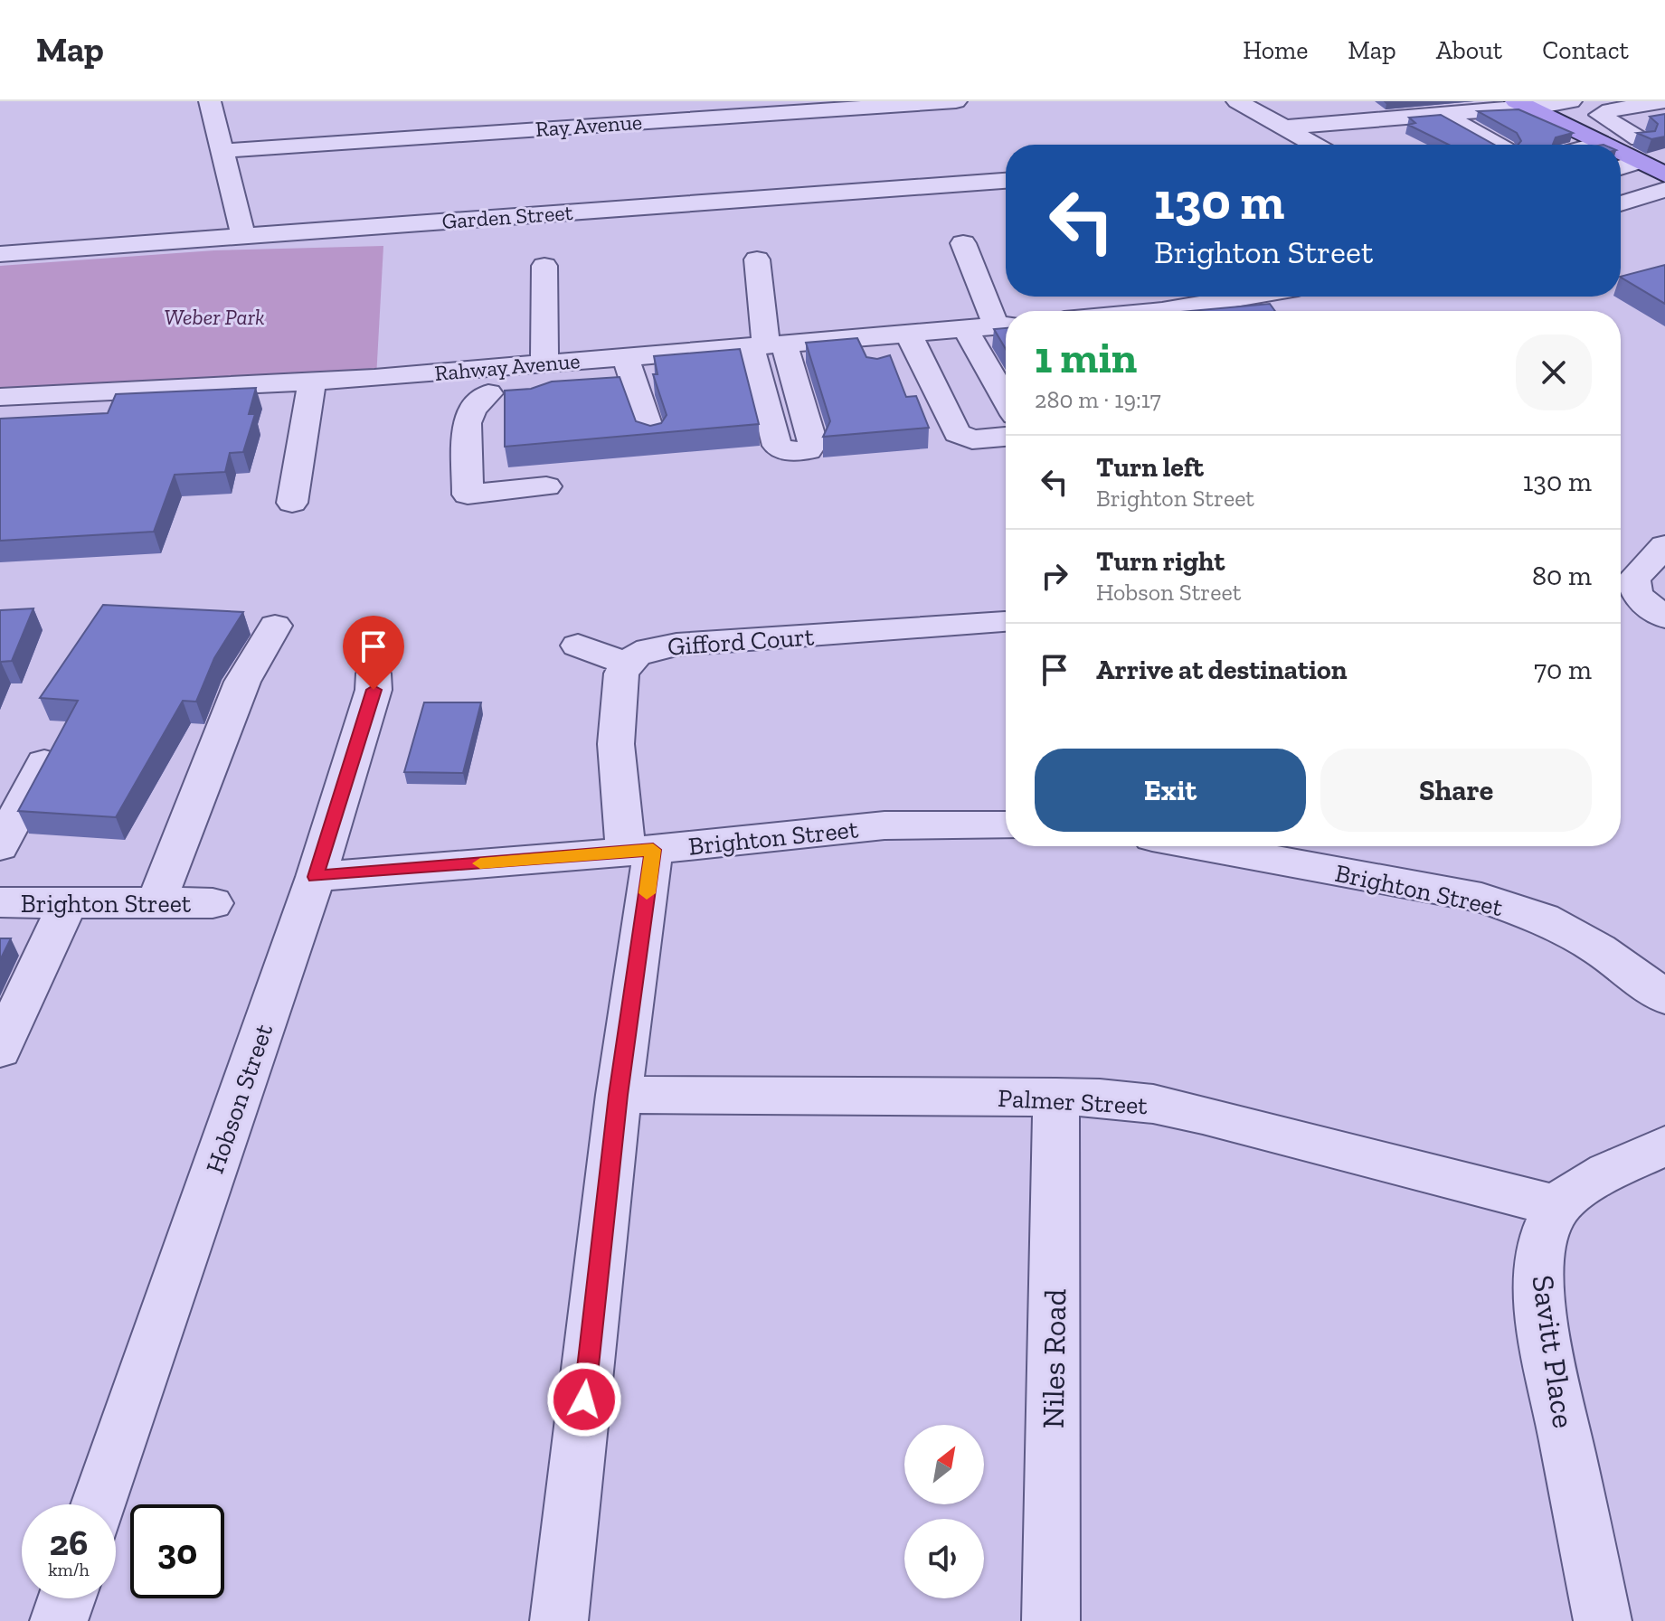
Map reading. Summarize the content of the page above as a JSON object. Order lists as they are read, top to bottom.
{
  "streets": {
    "street": [
      "Ray Avenue",
      "Garden Street",
      "Rahway Avenue",
      "Gifford Court",
      "Brighton Street",
      "Hobson Street",
      "Palmer Street",
      "Savitt Place",
      "Niles Road"
    ]
  },
  "crossings": [
    ["Brighton Street", "Hobson Street"],
    ["Palmer Street", "Savitt Place"],
    ["Palmer Street", "Niles Road"]
  ],
  "parks": ["Weber Park"],
  "north": "top right",
  "page": {
    "header": "Map",
    "nav": [
      "Home",
      "Map",
      "About",
      "Contact"
    ],
    "turn": ["130 m", "Brighton Street"],
    "heading": ["1 min", "280 m · 19:17"],
    "list": [
      {
        "name": "Turn left",
        "note": "Brighton Street",
        "value": "130 m"
      },
      {
        "name": "Turn right",
        "note": "Hobson Street",
        "value": "80 m"
      },
      {
        "name": "Arrive at destination",
        "value": "70 m"
      }
    ],
    "buttons": ["Exit", "Share"],
    "speed": "26 km/h",
    "limit": "30"
  }
}
